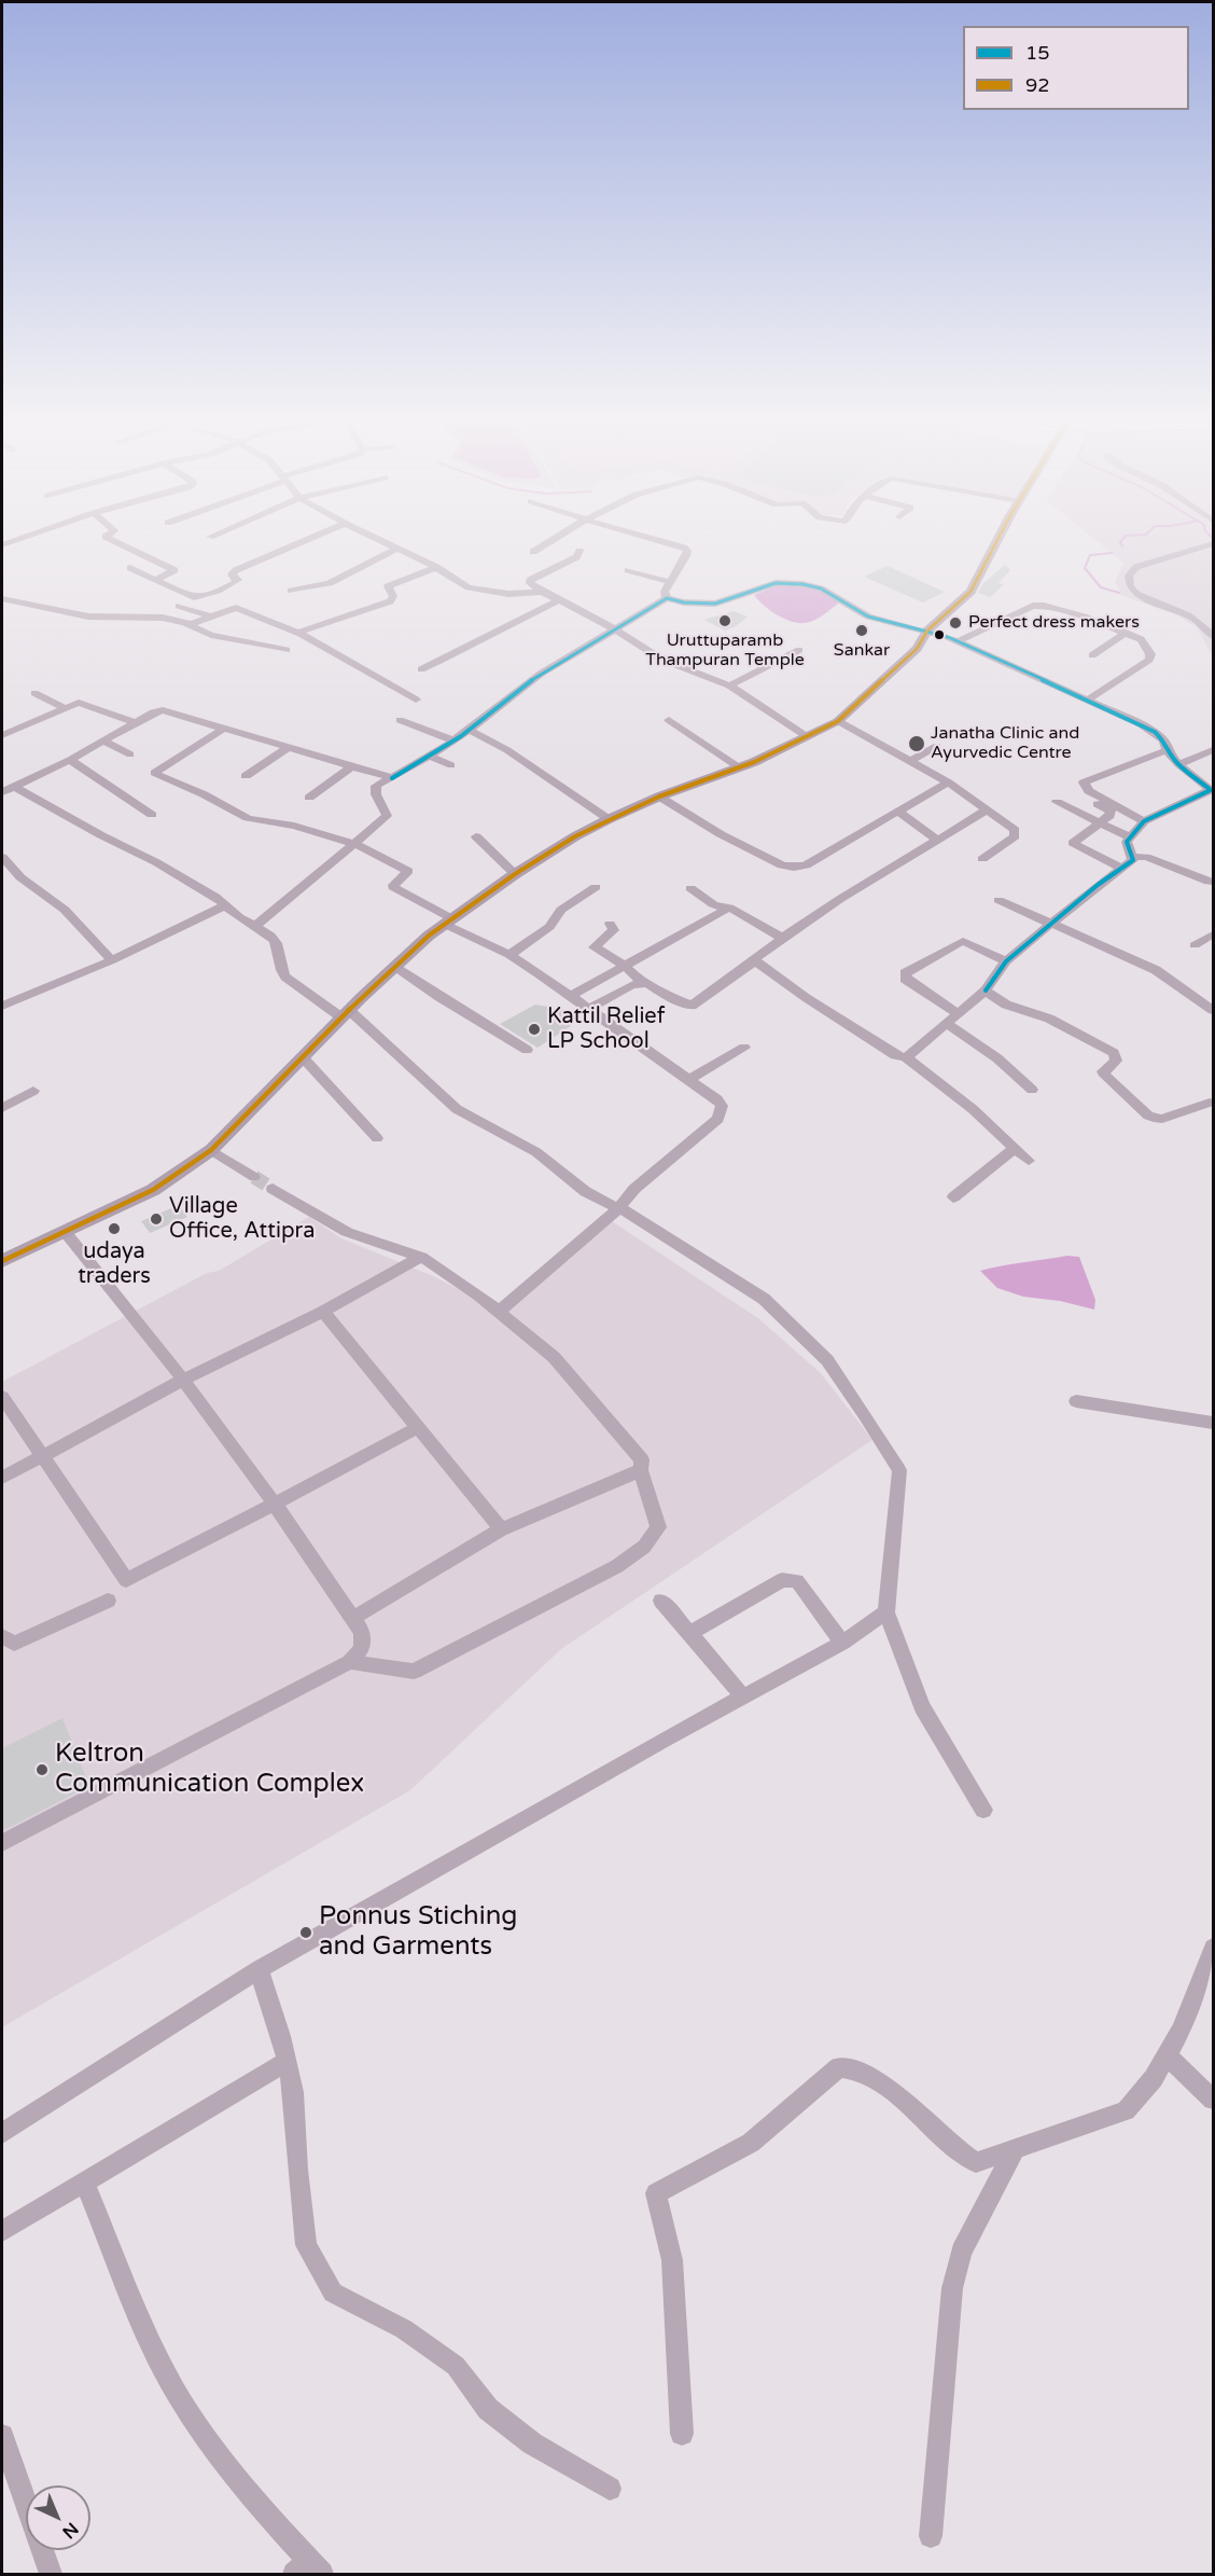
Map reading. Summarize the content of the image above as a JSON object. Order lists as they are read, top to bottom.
{
  "places": [
    "Uruttuparamb Thampuran Temple",
    "Perfect dress makers",
    "Sankar",
    "Janatha Clinic and Ayurvedic Centre",
    "Kattil Relief LP School",
    "Village Office, Attipra",
    "udaya traders",
    "Keltron Communication Complex",
    "Ponnus Stiching and Garments"
  ],
  "lines": ["transit line 92", "transit line 15"],
  "legend": ["15", "92"],
  "north": "bottom right"
}
